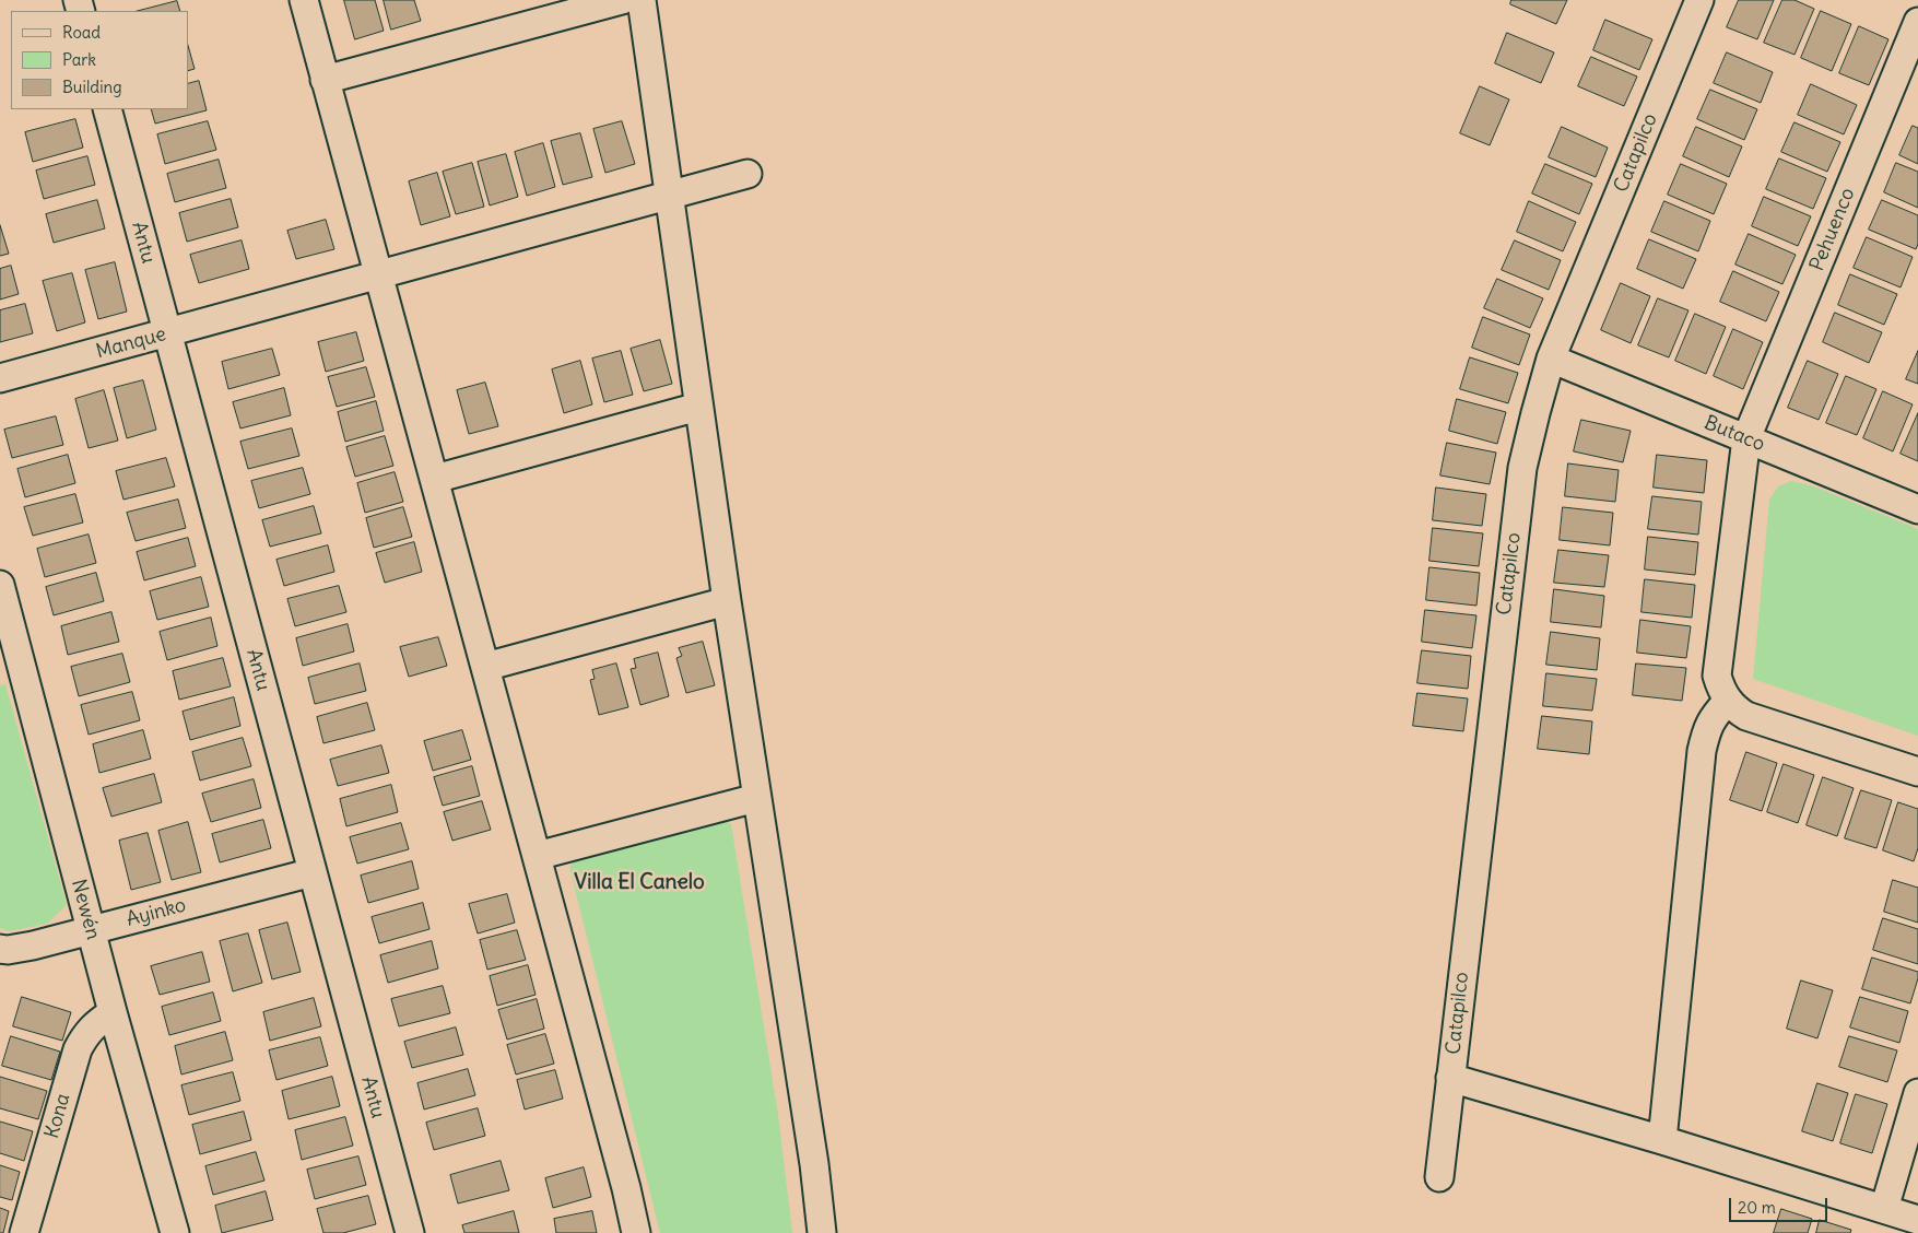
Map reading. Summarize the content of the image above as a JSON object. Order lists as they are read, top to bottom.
{
  "streets": {
    "street": [
      "Catapilco",
      "Pehuenco",
      "Antu",
      "Manque",
      "Butaco",
      "Newén",
      "Ayinko",
      "Kona"
    ]
  },
  "crossings": [
    ["Catapilco", "Butaco"],
    ["Pehuenco", "Butaco"],
    ["Antu", "Manque"],
    ["Antu", "Ayinko"],
    ["Newén", "Ayinko"],
    ["Newén", "Kona"]
  ],
  "districts": ["Villa El Canelo"],
  "legend": ["Road", "Park", "Building"],
  "scale_bar": "20 m"
}
